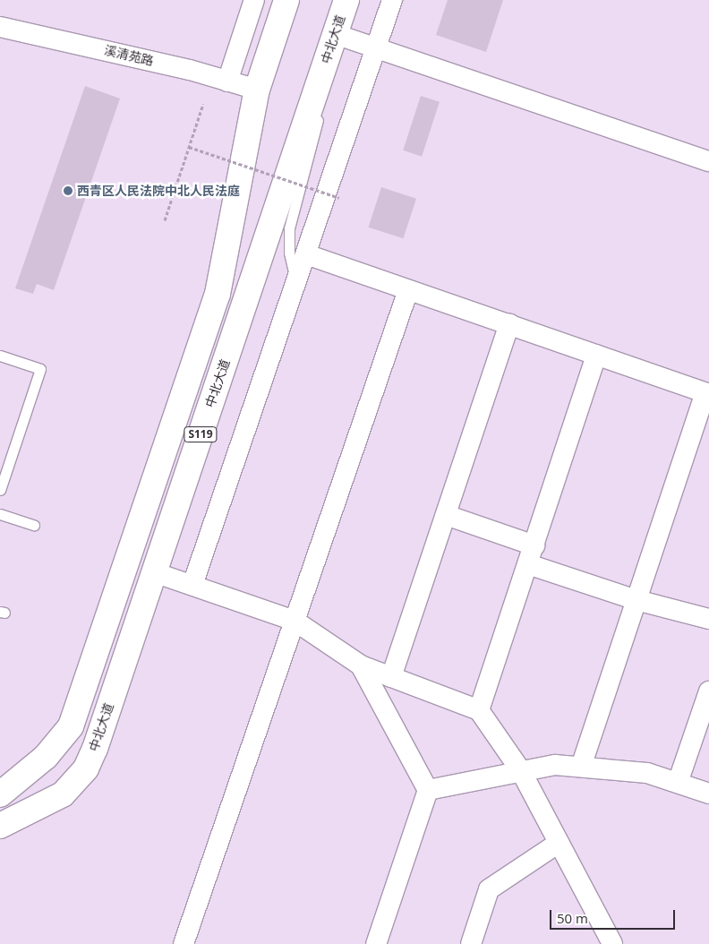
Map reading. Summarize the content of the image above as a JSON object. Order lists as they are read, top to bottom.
{
  "streets": {
    "highway": ["中北大道", "S119"],
    "street": ["溪清苑路"]
  },
  "crossings": [
    ["溪清苑路", "S119"]
  ],
  "places": ["西青区人民法院中北人民法庭"],
  "scale_bar": "50 m"
}
